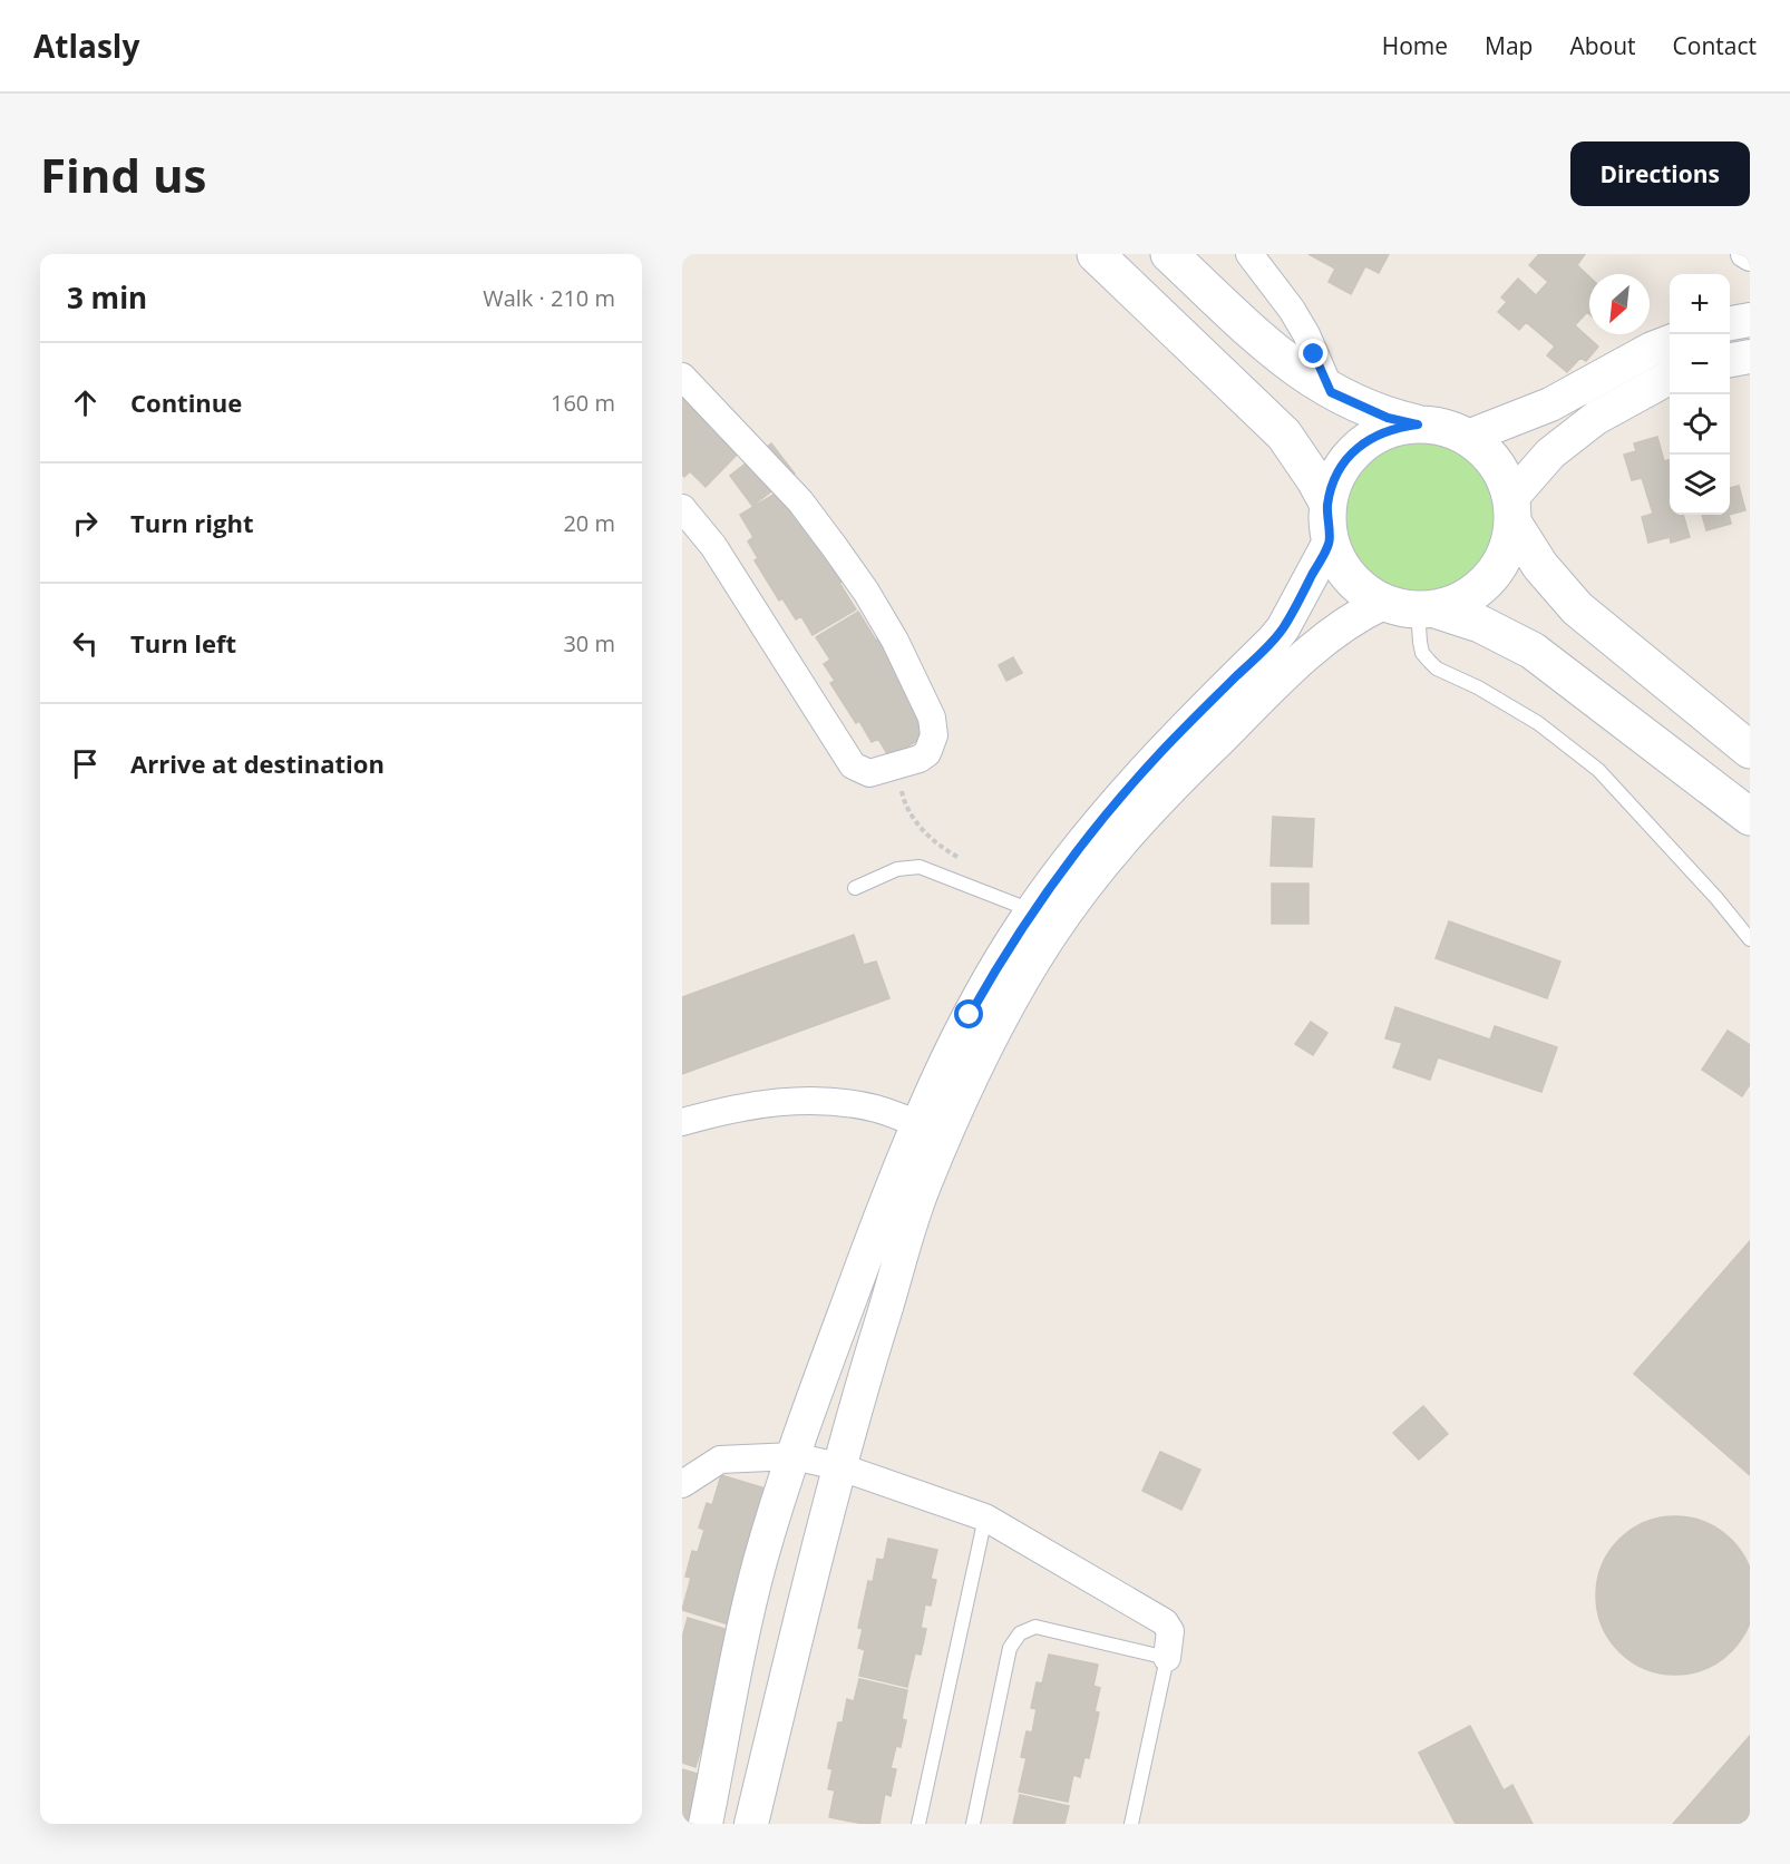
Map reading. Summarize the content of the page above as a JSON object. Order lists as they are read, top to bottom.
{
  "north": "bottom left",
  "page": {
    "header": "Atlasly",
    "nav": [
      "Home",
      "Map",
      "About",
      "Contact"
    ],
    "buttons": "Directions",
    "title": "Find us",
    "heading": ["3 min", "Walk · 210 m"],
    "map_buttons": ["+", "−"],
    "list": [
      ["Continue", "160 m"],
      ["Turn right", "20 m"],
      ["Turn left", "30 m"],
      "Arrive at destination"
    ]
  }
}
